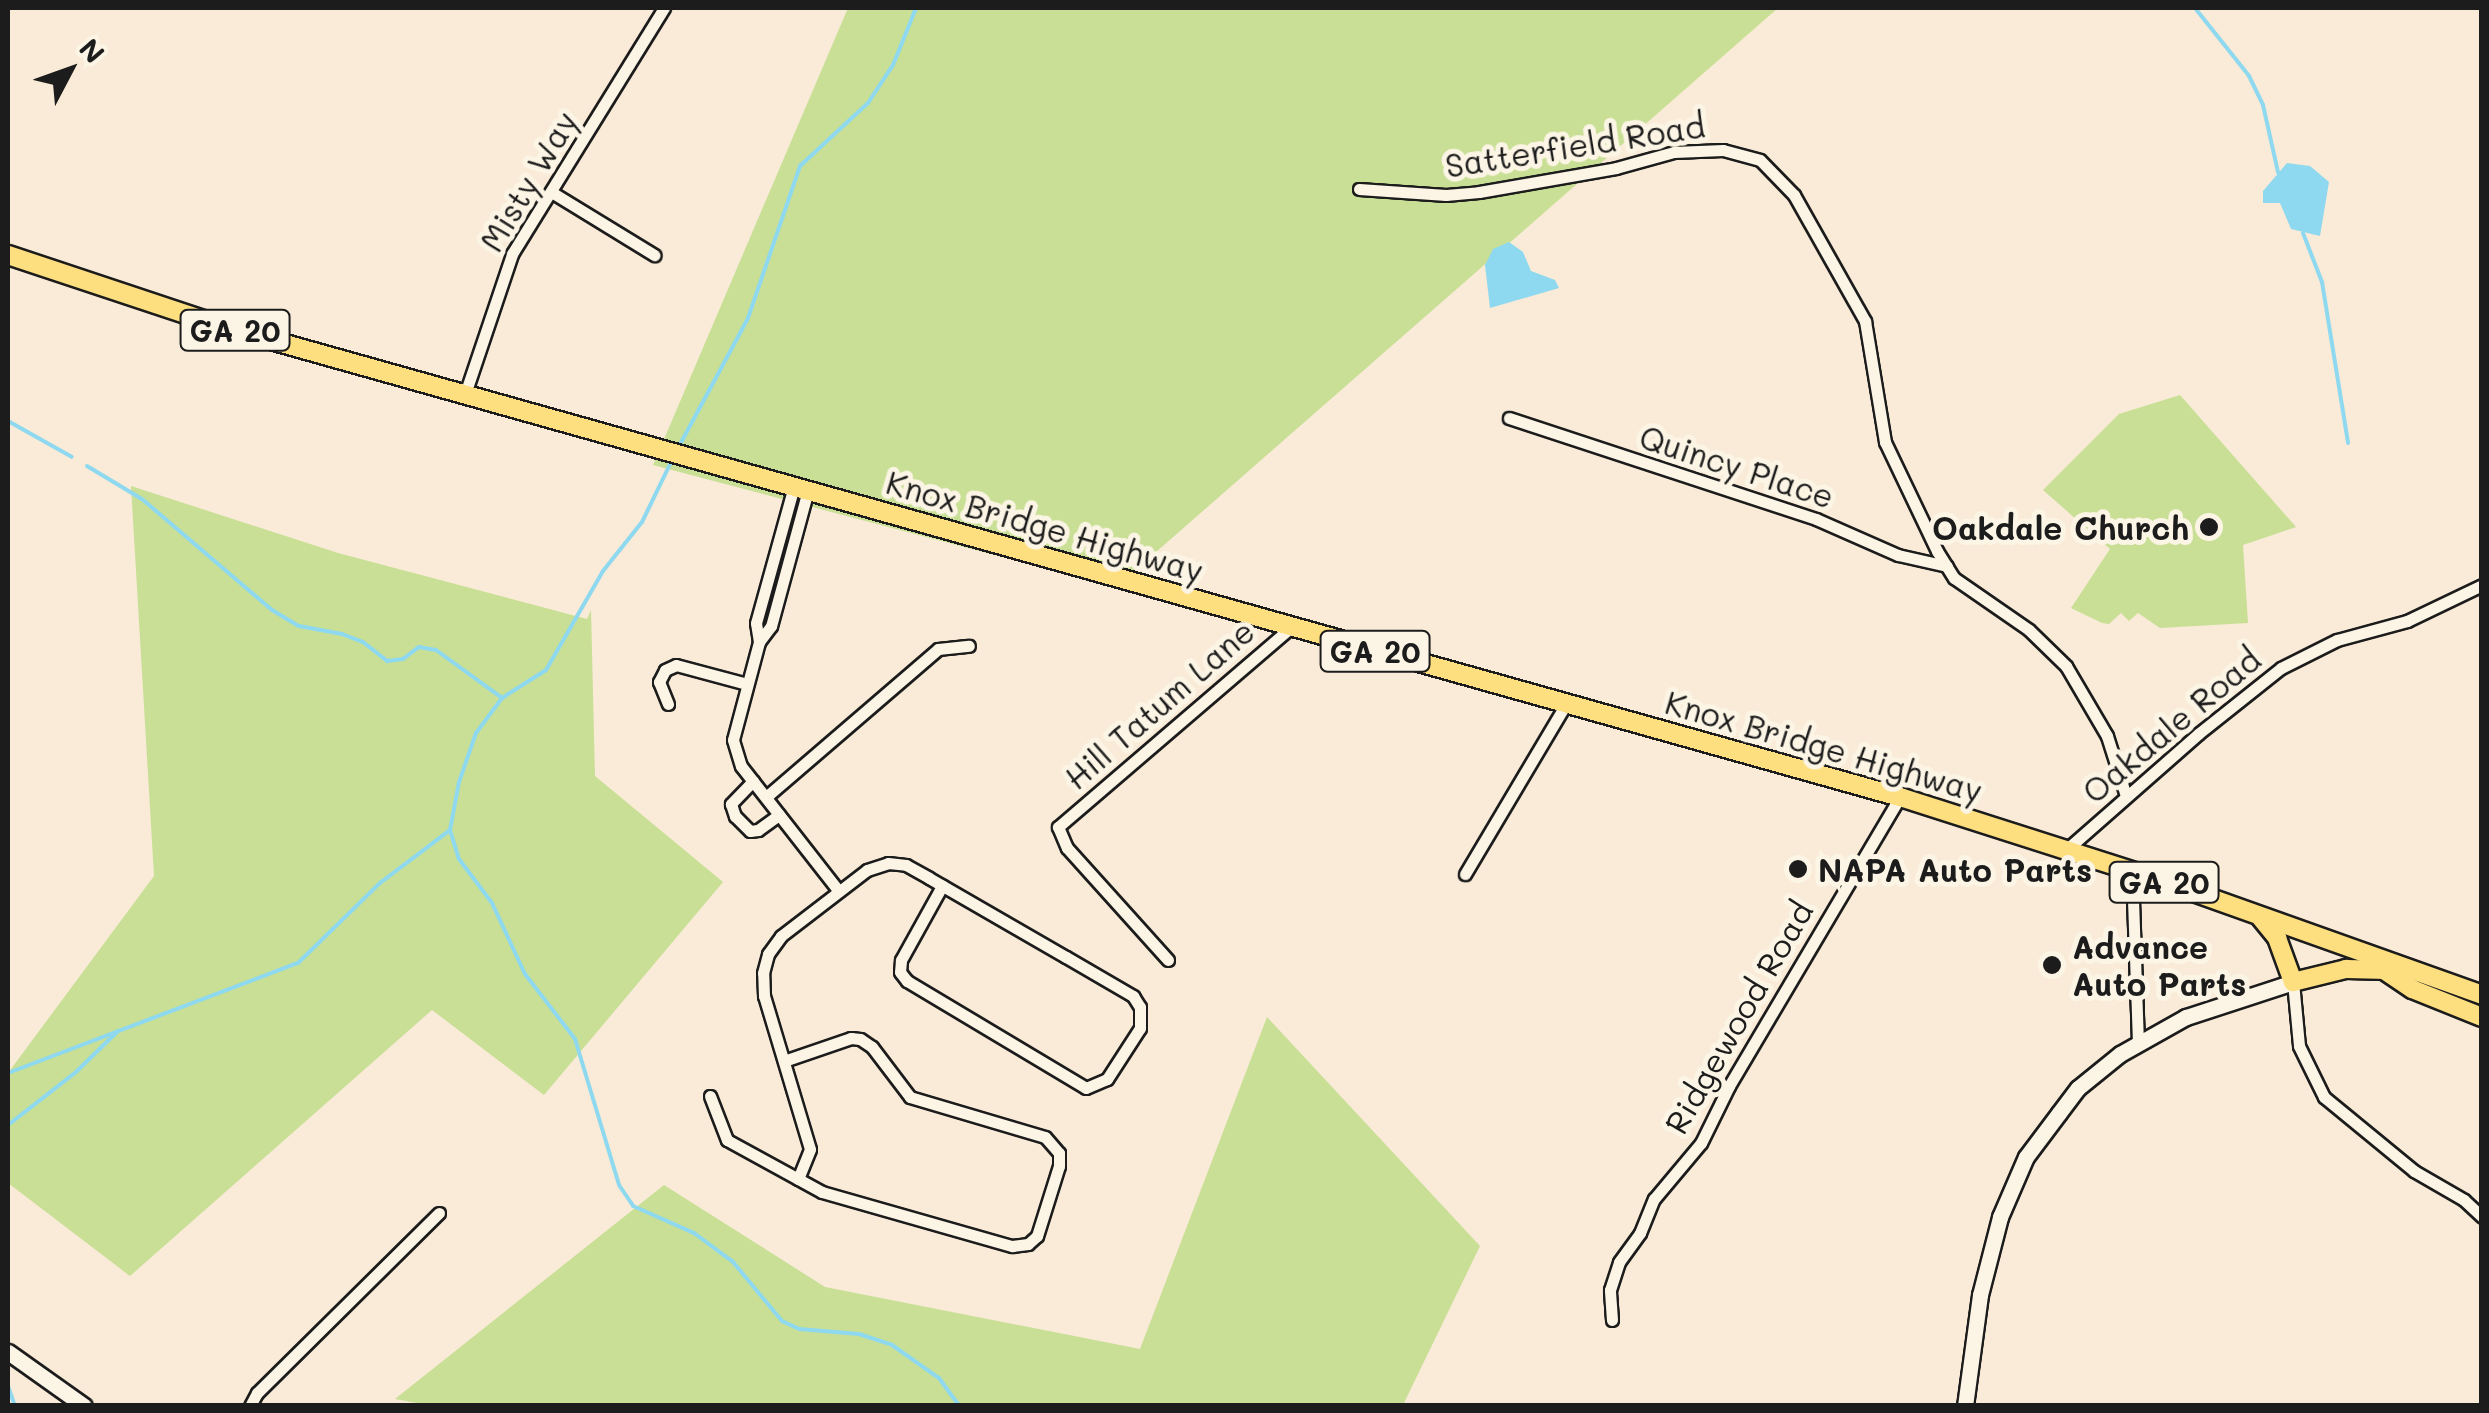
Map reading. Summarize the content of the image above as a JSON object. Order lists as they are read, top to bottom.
{
  "streets": {
    "main road": ["GA 20", "Knox Bridge Highway"],
    "street": [
      "Satterfield Road",
      "Misty Way",
      "Quincy Place",
      "Hill Tatum Lane",
      "Oakdale Road",
      "Ridgewood Road"
    ]
  },
  "crossings": [
    ["Satterfield Road", "Quincy Place"],
    ["Satterfield Road", "Oakdale Road"],
    ["Misty Way", "Knox Bridge Highway"],
    ["GA 20", "Knox Bridge Highway"],
    ["GA 20", "Oakdale Road"],
    ["Knox Bridge Highway", "Hill Tatum Lane"],
    ["Knox Bridge Highway", "Oakdale Road"],
    ["Knox Bridge Highway", "Ridgewood Road"]
  ],
  "places": ["Oakdale Church", "NAPA Auto Parts", "Advance Auto Parts"],
  "north": "top right"
}
